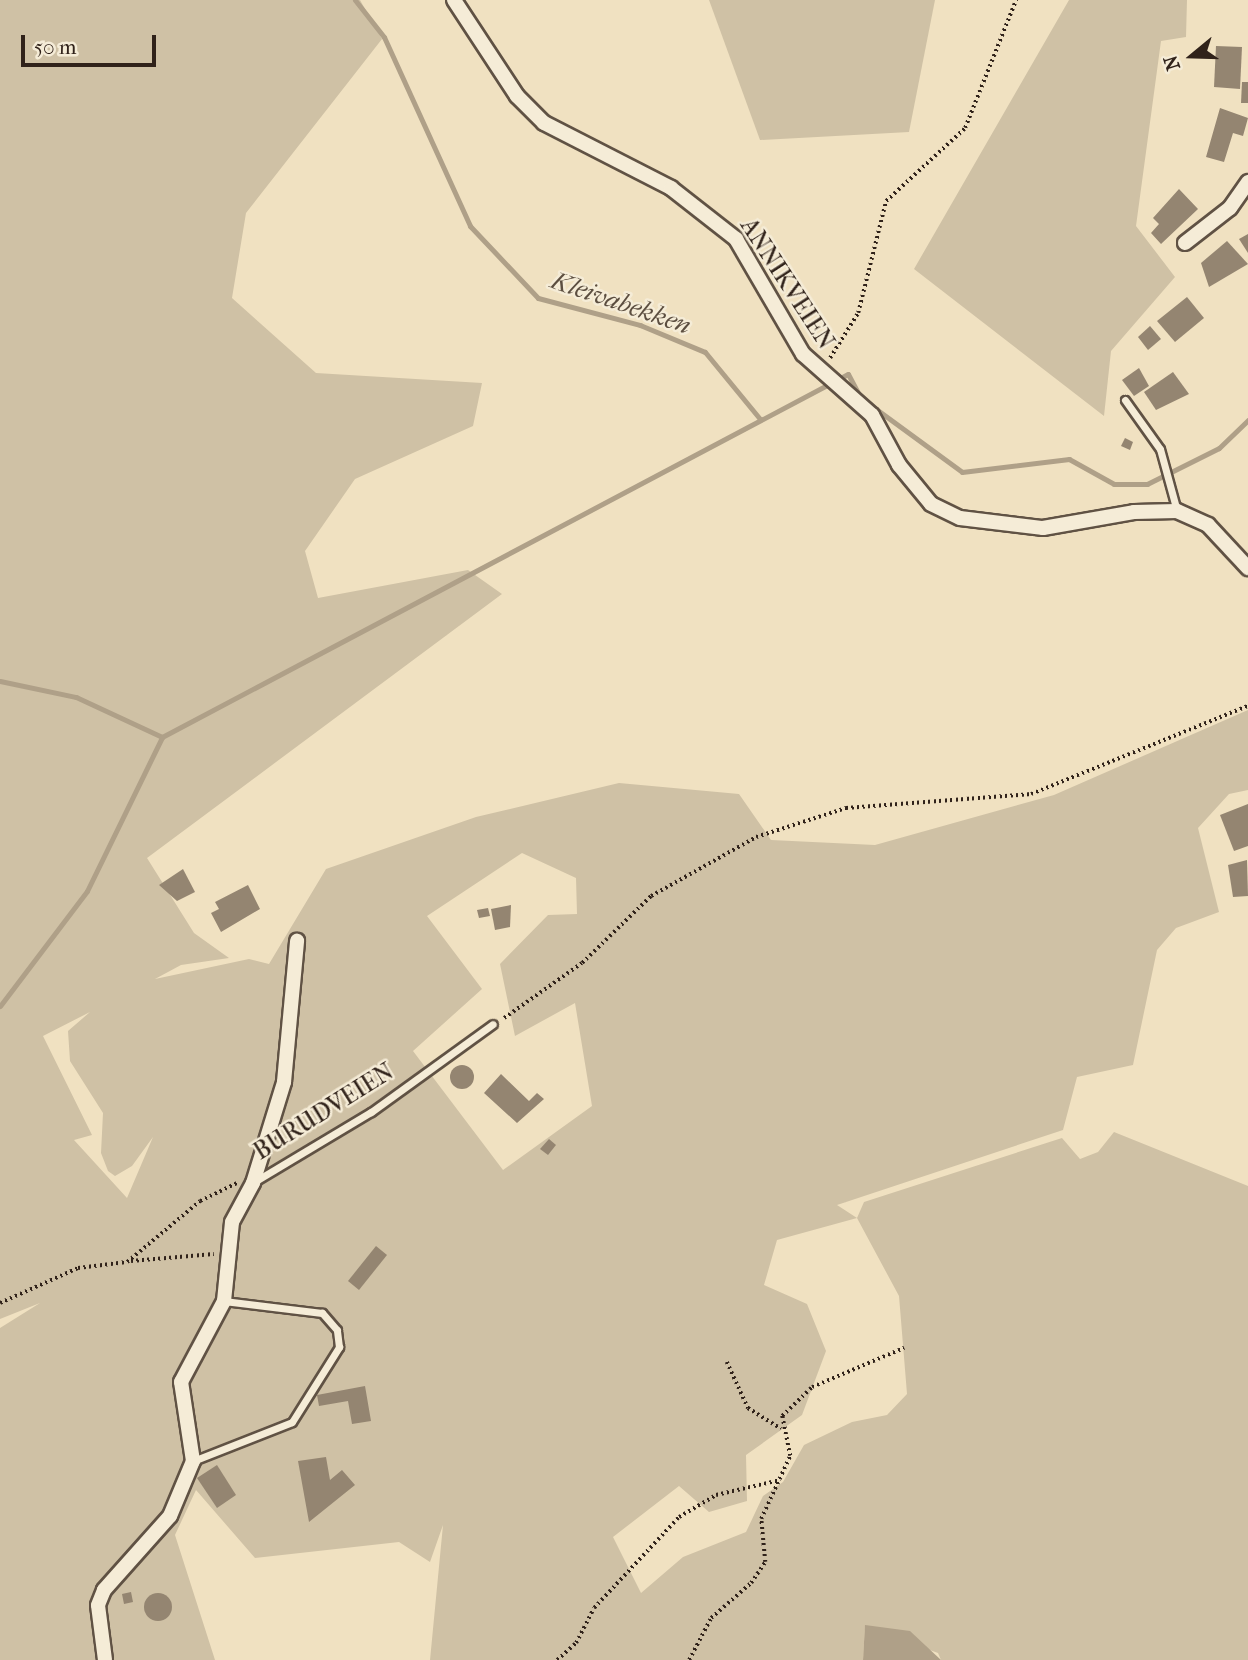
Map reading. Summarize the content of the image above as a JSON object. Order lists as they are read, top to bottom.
{
  "streets": {
    "street": ["ANNIKVEIEN", "BURUDVEIEN"]
  },
  "water": ["Kleivabekken"],
  "scale_bar": "50 m",
  "north": "left"
}
